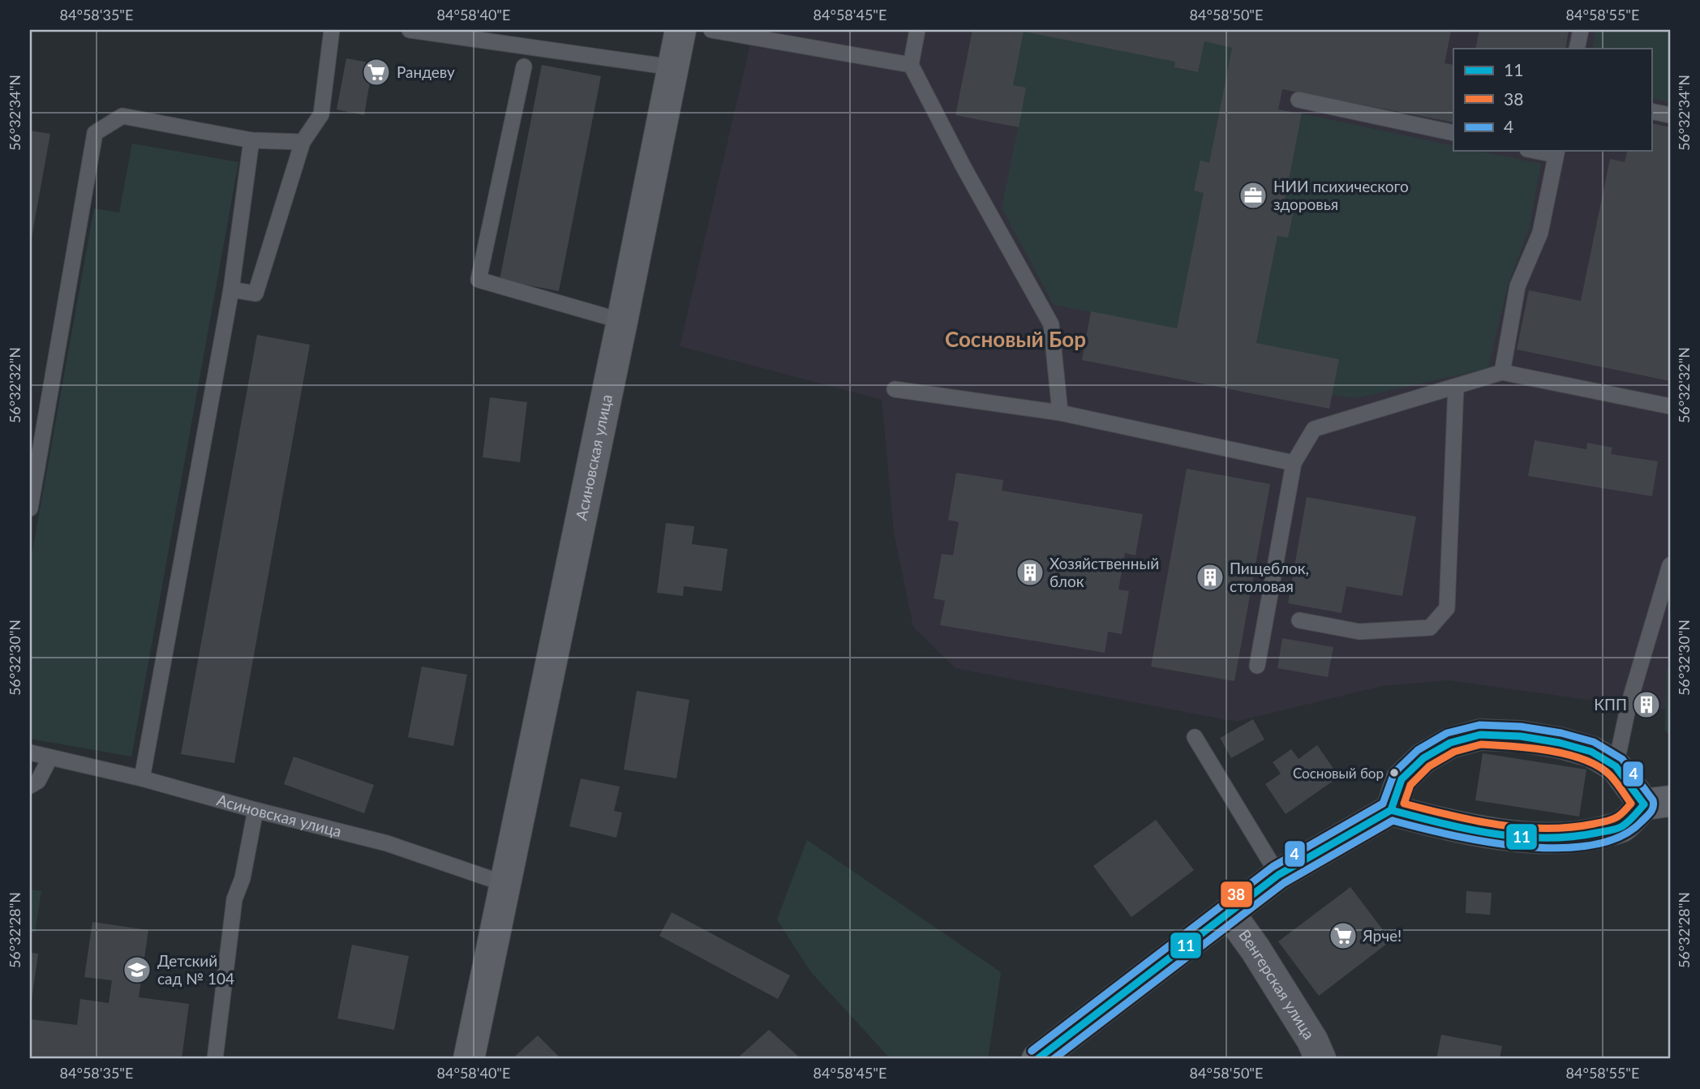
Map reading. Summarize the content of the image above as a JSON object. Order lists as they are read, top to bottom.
{
  "streets": {
    "street": ["Асиновская улица", "Венгерская улица"]
  },
  "districts": ["Сосновый Бор"],
  "places": {
    "supermarket": ["Рандеву", "Ярче!"],
    "office": ["НИИ психического здоровья"],
    "building": ["Хозяйственный блок", "Пищеблок, столовая", "КПП"],
    "other": ["Сосновый бор"],
    "school or university": ["Детский сад № 104"]
  },
  "lines": ["transit line 4", "transit line 11", "transit line 38"],
  "legend": ["11", "38", "4"],
  "coordinates": [
    "84°58'35\"E",
    "84°58'40\"E",
    "84°58'45\"E",
    "84°58'50\"E",
    "84°58'55\"E",
    "56°32'34\"N",
    "56°32'32\"N",
    "56°32'30\"N",
    "56°32'28\"N"
  ]
}
